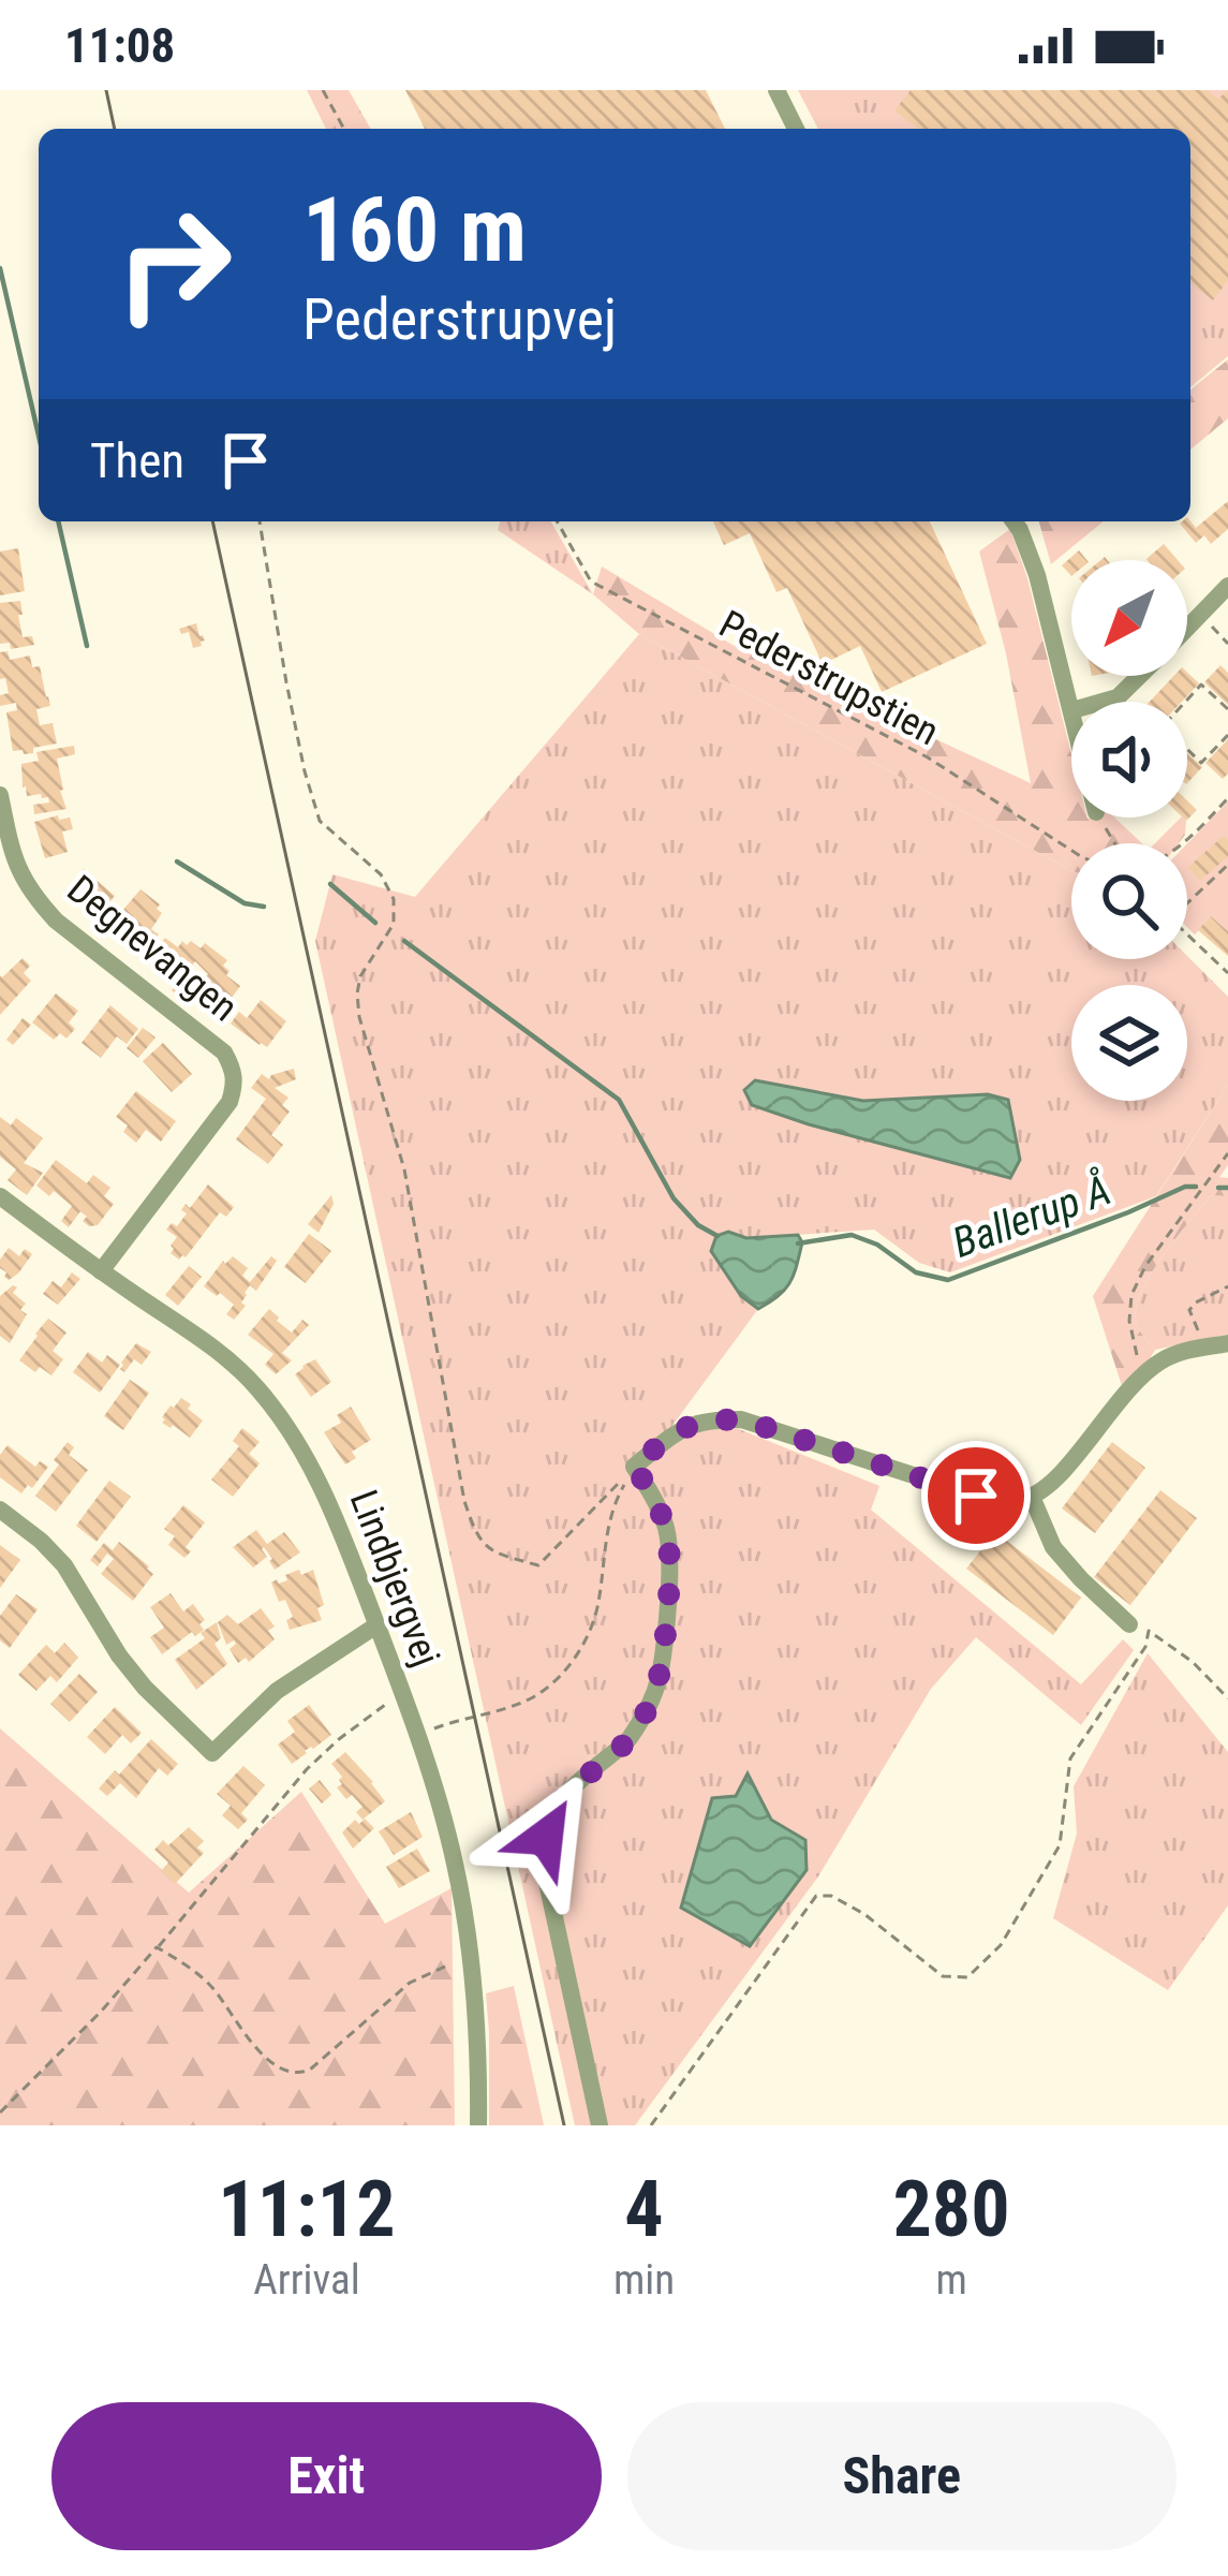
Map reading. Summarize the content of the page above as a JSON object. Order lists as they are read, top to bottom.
{
  "streets": {
    "street": ["Degnevangen", "Lindbjergvej"],
    "path": ["Pederstrupstien"]
  },
  "crossings": [
    ["Degnevangen", "Lindbjergvej"]
  ],
  "water": ["Ballerup Å"],
  "north": "bottom left",
  "page": {
    "status": "11:08",
    "turn": ["160 m", "Pederstrupvej"],
    "then": "Then",
    "eta": [
      "11:12",
      "Arrival",
      "4",
      "min",
      "280",
      "m"
    ],
    "buttons": ["Exit", "Share"]
  }
}
